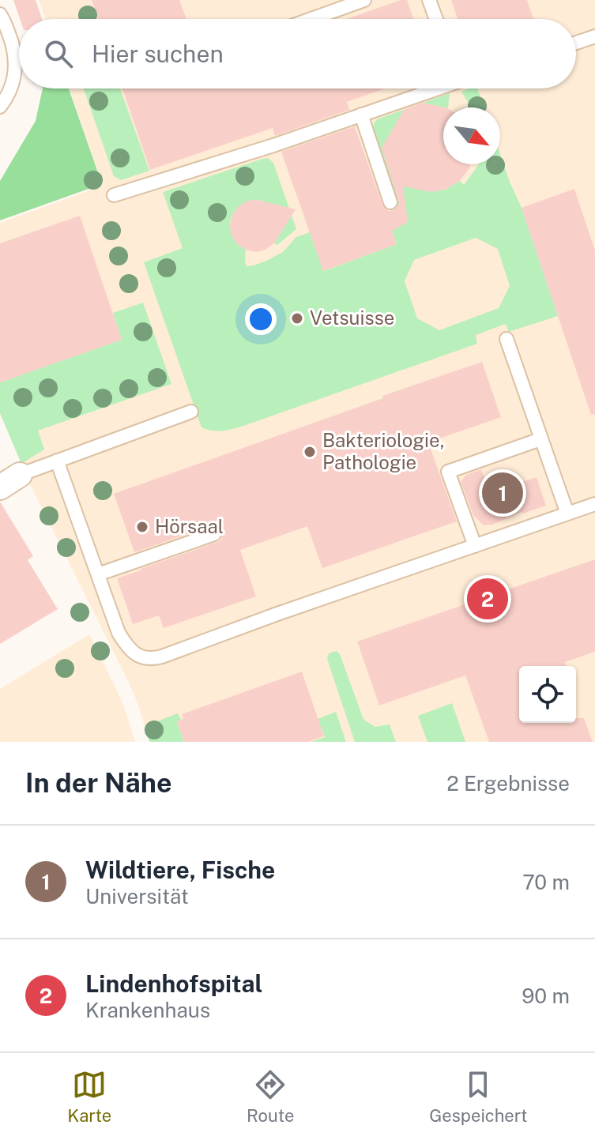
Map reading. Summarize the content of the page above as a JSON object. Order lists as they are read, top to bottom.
{
  "places": ["Vetsuisse", "Bakteriologie, Pathologie", "Hörsaal"],
  "north": "bottom right",
  "page": {
    "search": "Hier suchen",
    "pins": ["1", "2"],
    "heading": ["In der Nähe", "2 Ergebnisse"],
    "list": [
      {
        "mark": "1",
        "name": "Wildtiere, Fische",
        "note": "Universität",
        "value": "70 m"
      },
      {
        "mark": "2",
        "name": "Lindenhofspital",
        "note": "Krankenhaus",
        "value": "90 m"
      }
    ],
    "nav": ["Karte", "Route", "Gespeichert"]
  }
}
